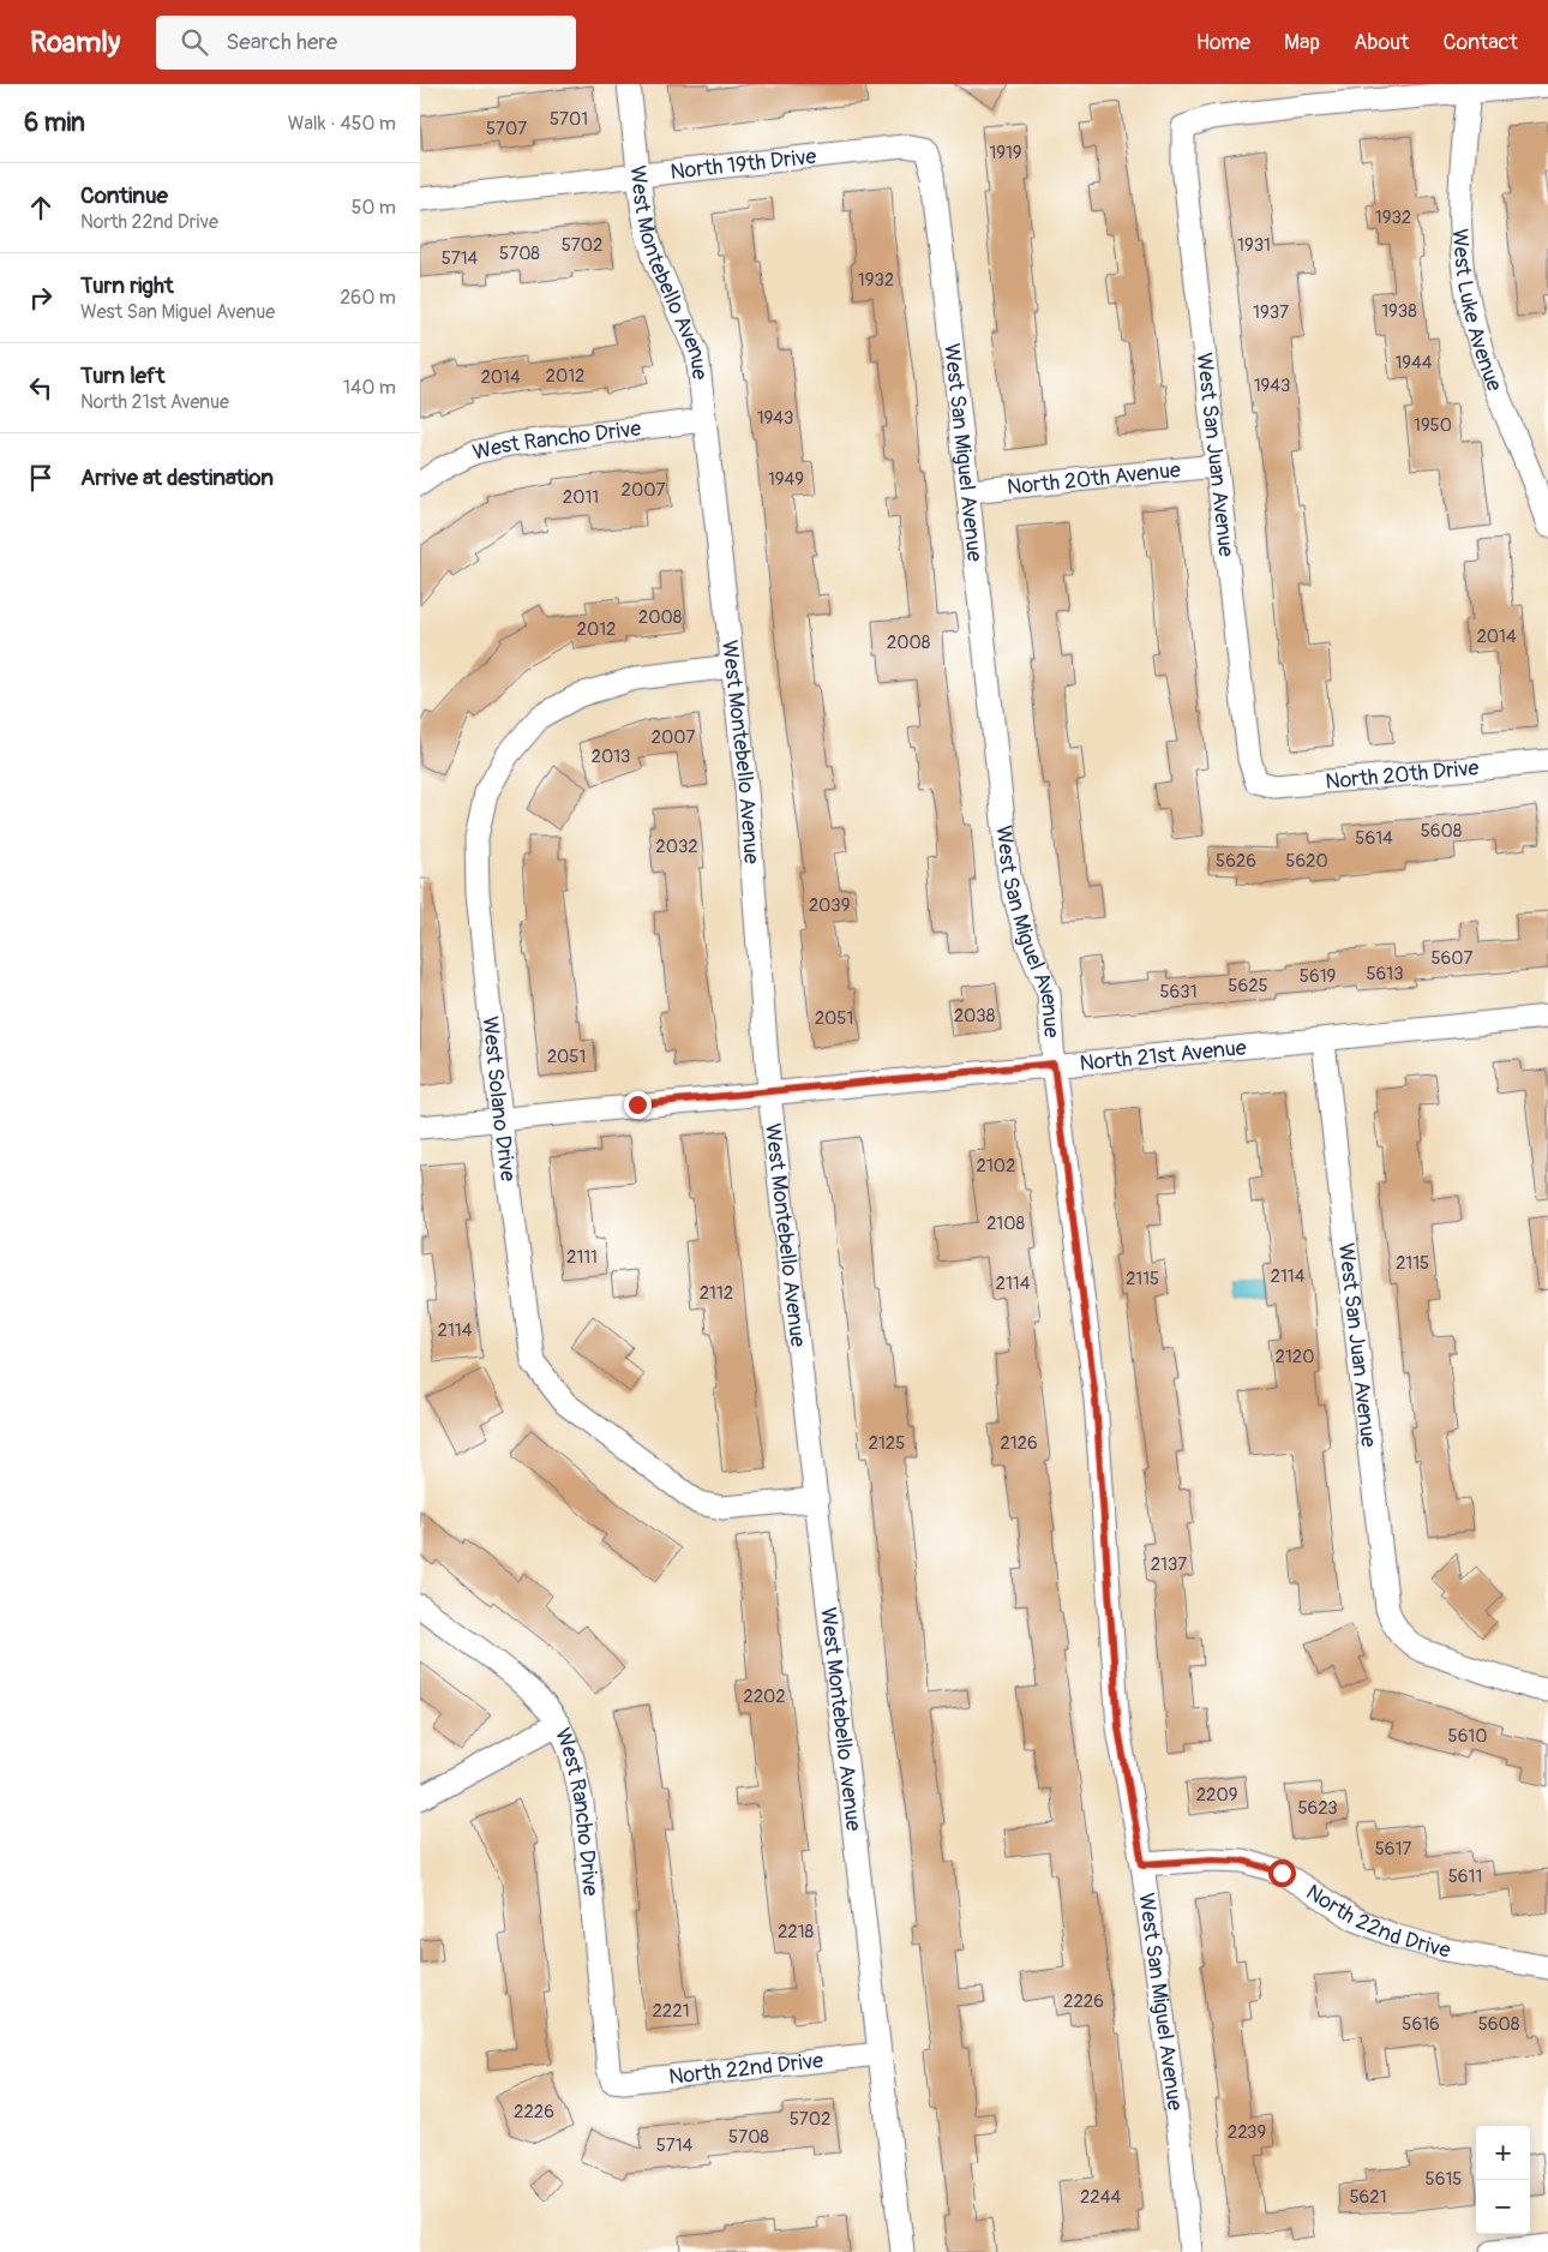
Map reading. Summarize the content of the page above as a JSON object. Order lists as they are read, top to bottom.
{
  "streets": {
    "street": [
      "North 19th Drive",
      "West Montebello Avenue",
      "West Luke Avenue",
      "West Rancho Drive",
      "West San Miguel Avenue",
      "West San Juan Avenue",
      "North 20th Avenue",
      "North 20th Drive",
      "North 21st Avenue",
      "West Solano Drive",
      "North 22nd Drive"
    ]
  },
  "crossings": [
    ["North 19th Drive", "West Montebello Avenue"],
    ["North 19th Drive", "West San Miguel Avenue"],
    ["West Montebello Avenue", "West Rancho Drive"],
    ["West Montebello Avenue", "North 21st Avenue"],
    ["West Montebello Avenue", "West Solano Drive"],
    ["West Montebello Avenue", "North 22nd Drive"],
    ["West Luke Avenue", "West San Juan Avenue"],
    ["West Rancho Drive", "North 22nd Drive"],
    ["West San Miguel Avenue", "North 20th Avenue"],
    ["West San Miguel Avenue", "North 21st Avenue"],
    ["West San Miguel Avenue", "North 22nd Drive"],
    ["West San Juan Avenue", "North 20th Avenue"],
    ["West San Juan Avenue", "North 20th Drive"],
    ["West San Juan Avenue", "North 21st Avenue"],
    ["North 21st Avenue", "West Solano Drive"]
  ],
  "house_numbers": [
    "5701",
    "5707",
    "1919",
    "1932",
    "5702",
    "1931",
    "5708",
    "5714",
    "1932",
    "1938",
    "1937",
    "1944",
    "2012",
    "2014",
    "1943",
    "1943",
    "1950",
    "1949",
    "2007",
    "2011",
    "2008",
    "2012",
    "2014",
    "2008",
    "2007",
    "2013",
    "5608",
    "5614",
    "2032",
    "5626",
    "5620",
    "2039",
    "5607",
    "5613",
    "5619",
    "5625",
    "5631",
    "2038",
    "2051",
    "2051",
    "2102",
    "2108",
    "2111",
    "2115",
    "2114",
    "2115",
    "2114",
    "2112",
    "2114",
    "2120",
    "2125",
    "2126",
    "2137",
    "2202",
    "5610",
    "2209",
    "5623",
    "5617",
    "5611",
    "2218",
    "2226",
    "2221",
    "5616",
    "5608",
    "2226",
    "5702",
    "2239",
    "5708",
    "5714",
    "5615",
    "2244",
    "5621"
  ],
  "page": {
    "header": "Roamly",
    "search": "Search here",
    "nav": [
      "Home",
      "Map",
      "About",
      "Contact"
    ],
    "heading": ["6 min", "Walk · 450 m"],
    "list": [
      ["Continue", "North 22nd Drive", "50 m"],
      ["Turn right", "West San Miguel Avenue", "260 m"],
      ["Turn left", "North 21st Avenue", "140 m"],
      "Arrive at destination"
    ],
    "map_buttons": ["+", "−"]
  }
}
